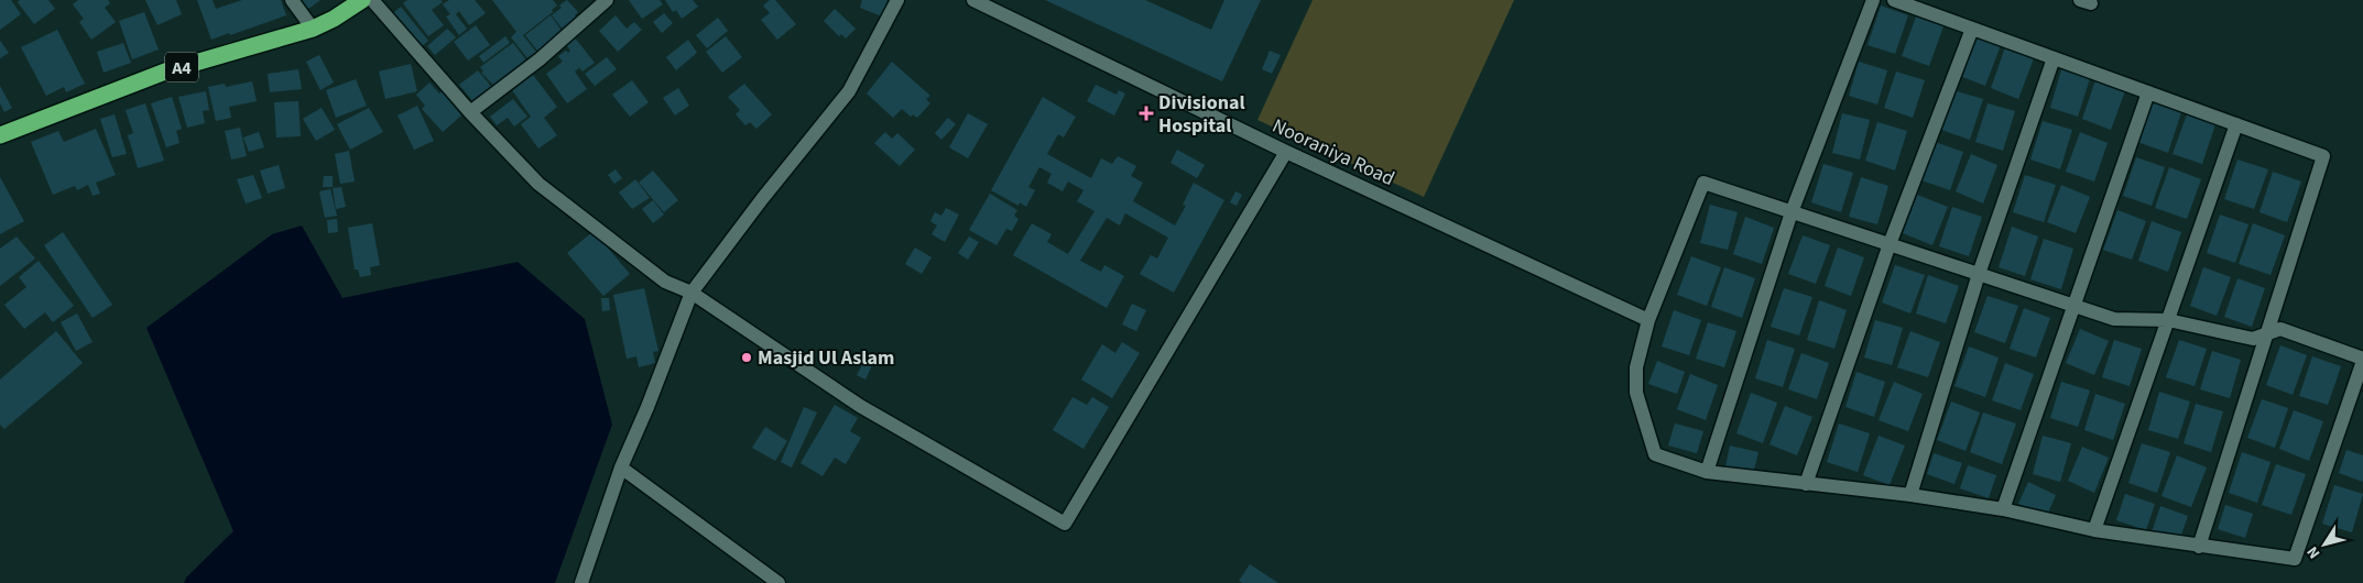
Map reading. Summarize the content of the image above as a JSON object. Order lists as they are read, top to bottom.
{
  "streets": {
    "highway": ["A4"],
    "street": ["Nooraniya Road"]
  },
  "places": {
    "health": ["Divisional Hospital"],
    "other": ["Masjid Ul Aslam"]
  },
  "north": "bottom left"
}
